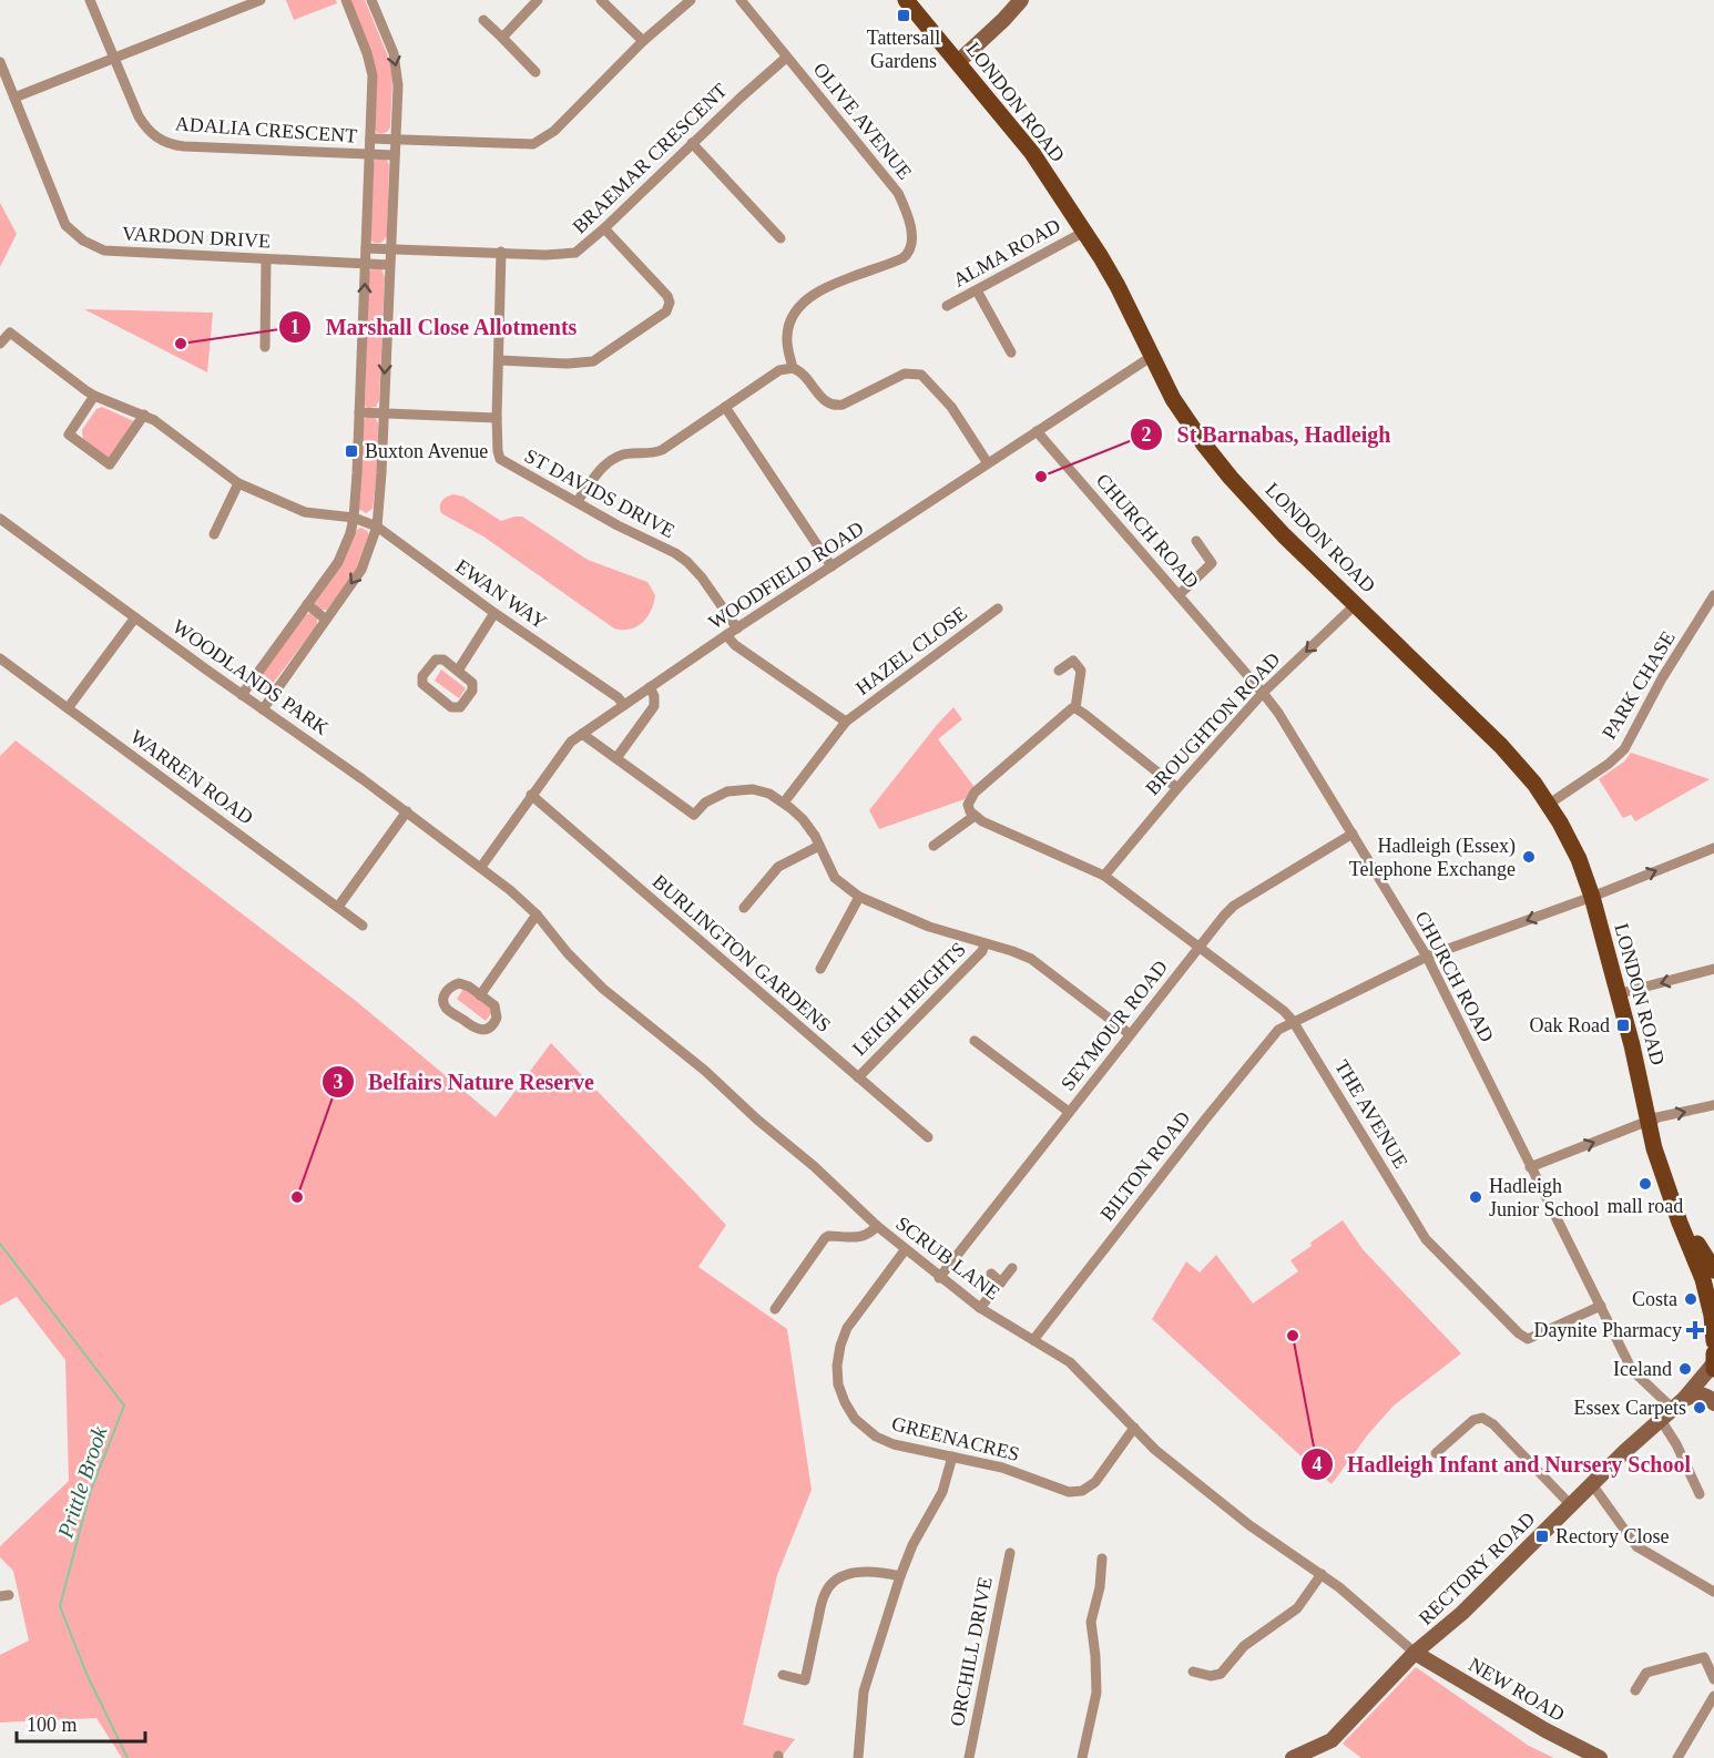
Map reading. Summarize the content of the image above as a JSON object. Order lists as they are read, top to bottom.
{
  "streets": {
    "main road": ["LONDON ROAD"],
    "street": [
      "OLIVE AVENUE",
      "ADALIA CRESCENT",
      "BRAEMAR CRESCENT",
      "VARDON DRIVE",
      "ALMA ROAD",
      "ST DAVIDS DRIVE",
      "CHURCH ROAD",
      "WOODFIELD ROAD",
      "EWAN WAY",
      "HAZEL CLOSE",
      "WOODLANDS PARK",
      "PARK CHASE",
      "BROUGHTON ROAD",
      "WARREN ROAD",
      "BURLINGTON GARDENS",
      "LEIGH HEIGHTS",
      "SEYMOUR ROAD",
      "THE AVENUE",
      "BILTON ROAD",
      "SCRUB LANE",
      "GREENACRES",
      "RECTORY ROAD",
      "ORCHILL DRIVE",
      "NEW ROAD"
    ]
  },
  "crossings": [
    ["LONDON ROAD", "ALMA ROAD"],
    ["LONDON ROAD", "WOODFIELD ROAD"],
    ["LONDON ROAD", "PARK CHASE"],
    ["LONDON ROAD", "BROUGHTON ROAD"],
    ["LONDON ROAD", "BILTON ROAD"],
    ["OLIVE AVENUE", "BRAEMAR CRESCENT"],
    ["BRAEMAR CRESCENT", "ST DAVIDS DRIVE"],
    ["ST DAVIDS DRIVE", "WOODFIELD ROAD"],
    ["CHURCH ROAD", "WOODFIELD ROAD"],
    ["CHURCH ROAD", "BROUGHTON ROAD"],
    ["CHURCH ROAD", "SEYMOUR ROAD"],
    ["CHURCH ROAD", "THE AVENUE"],
    ["CHURCH ROAD", "BILTON ROAD"],
    ["CHURCH ROAD", "RECTORY ROAD"],
    ["WOODFIELD ROAD", "EWAN WAY"],
    ["WOODFIELD ROAD", "WOODLANDS PARK"],
    ["WOODFIELD ROAD", "BURLINGTON GARDENS"],
    ["WOODFIELD ROAD", "SCRUB LANE"],
    ["WOODLANDS PARK", "SCRUB LANE"],
    ["BROUGHTON ROAD", "THE AVENUE"],
    ["BURLINGTON GARDENS", "LEIGH HEIGHTS"],
    ["SEYMOUR ROAD", "THE AVENUE"],
    ["SEYMOUR ROAD", "SCRUB LANE"],
    ["THE AVENUE", "BILTON ROAD"],
    ["BILTON ROAD", "SCRUB LANE"],
    ["SCRUB LANE", "GREENACRES"],
    ["SCRUB LANE", "RECTORY ROAD"],
    ["SCRUB LANE", "NEW ROAD"],
    ["RECTORY ROAD", "NEW ROAD"]
  ],
  "water": ["Prittle Brook"],
  "places": {
    "transit": [
      "Tattersall Gardens",
      "Buxton Avenue",
      "Oak Road",
      "Rectory Close"
    ],
    "other": [
      "Marshall Close Allotments",
      "St Barnabas, Hadleigh",
      "Hadleigh (Essex) Telephone Exchange",
      "mall road",
      "Belfairs Nature Reserve",
      "Hadleigh Junior School",
      "Costa",
      "Hadleigh Infant and Nursery School",
      "Iceland",
      "Essex Carpets"
    ],
    "health": ["Daynite Pharmacy"]
  },
  "scale_bar": "100 m"
}
